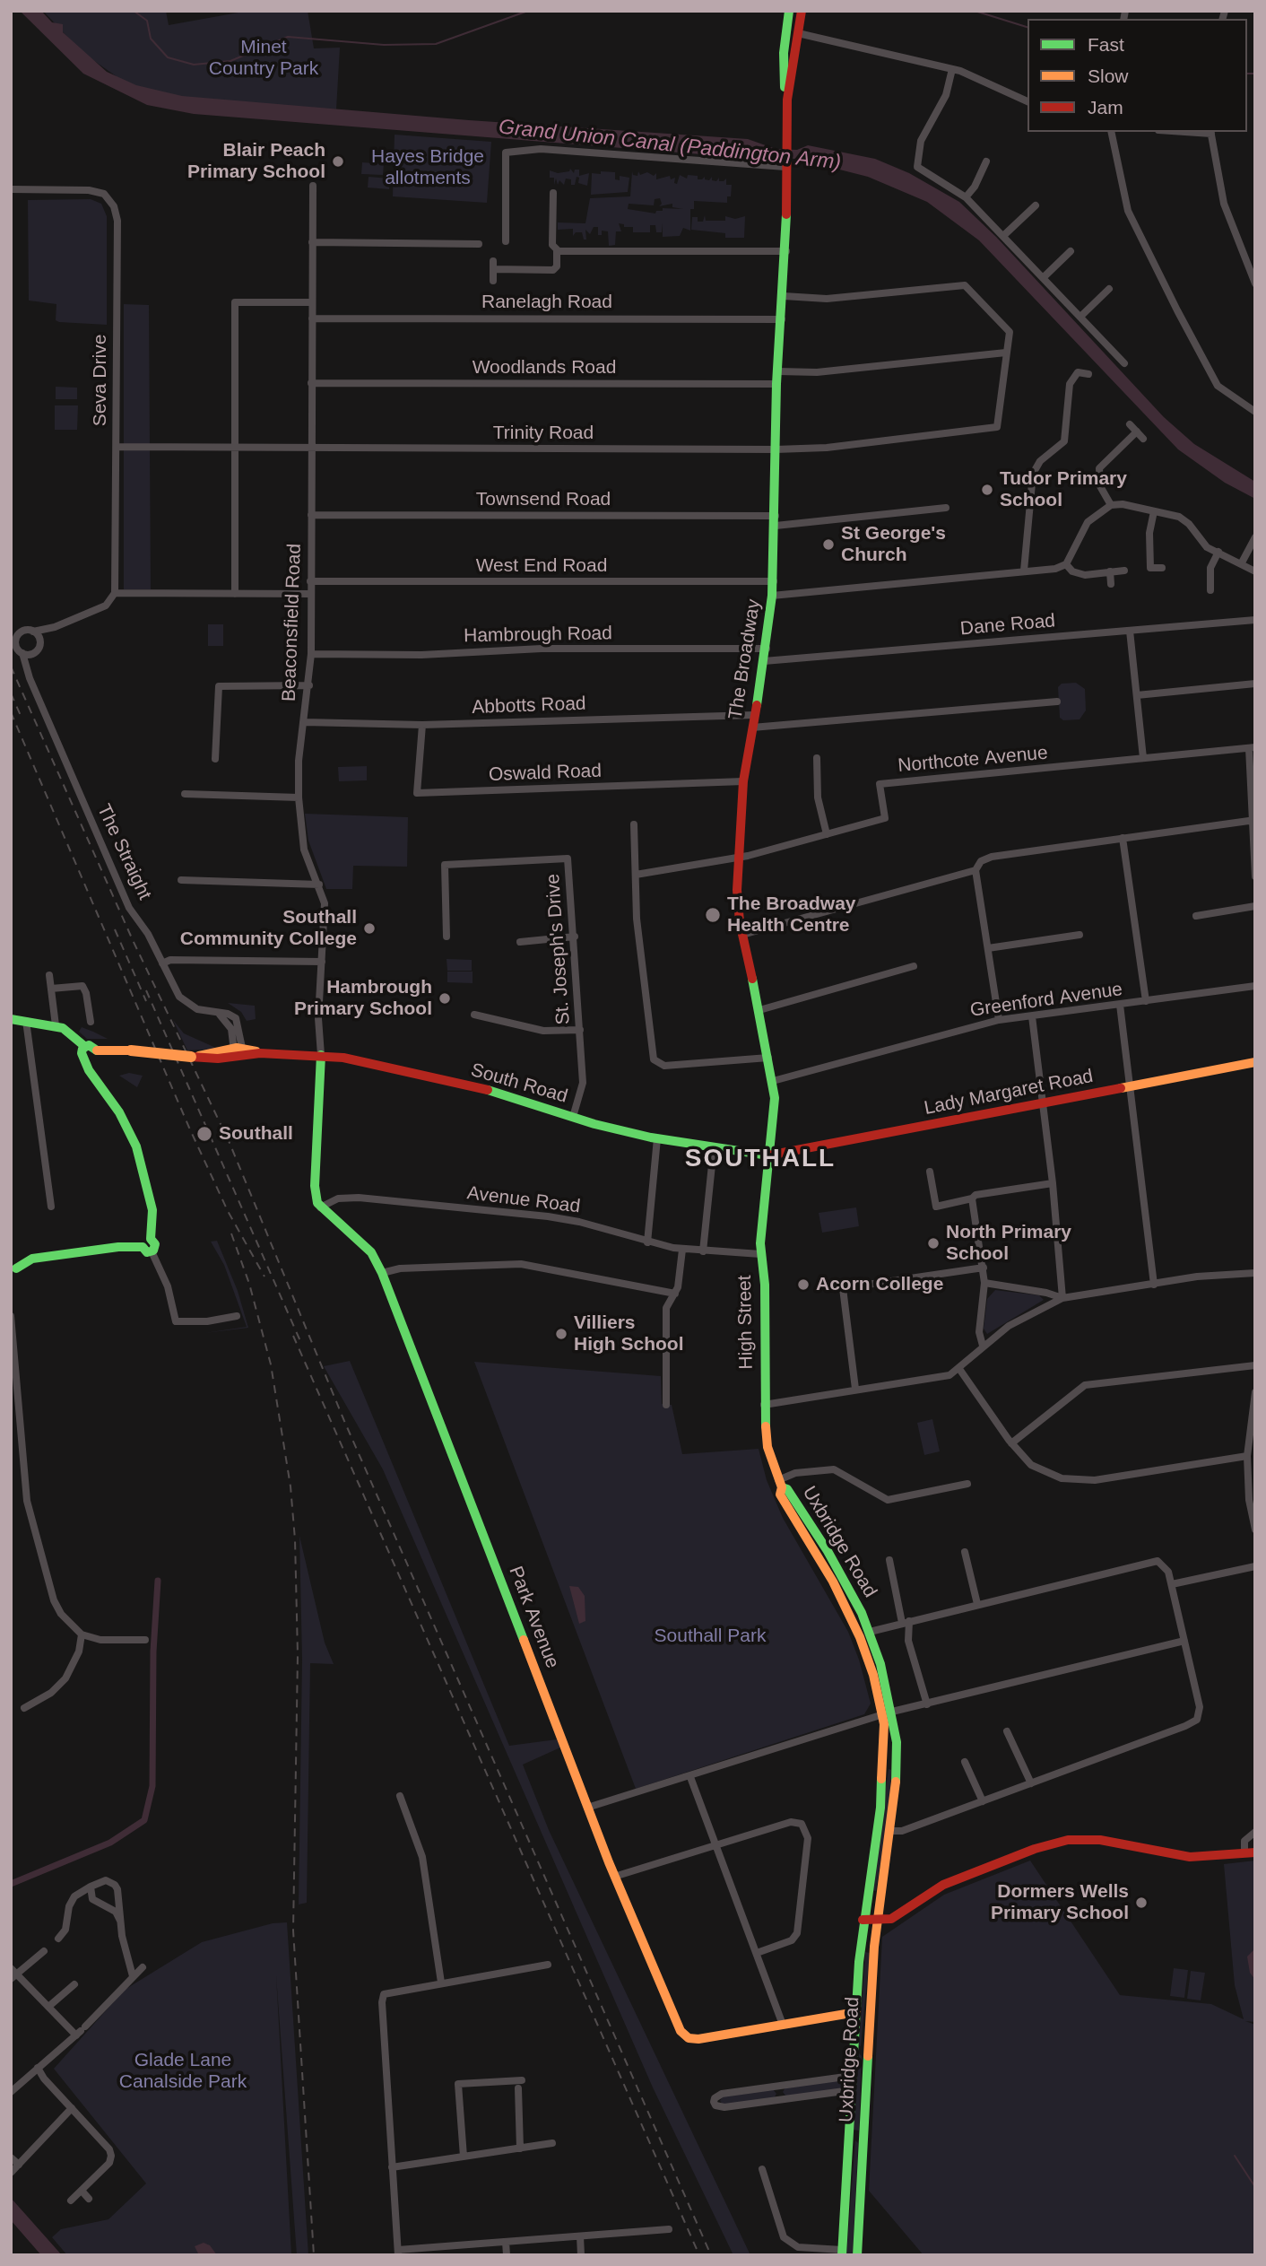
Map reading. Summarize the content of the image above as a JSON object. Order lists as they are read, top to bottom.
{
  "streets": {
    "main road": [
      "The Broadway",
      "South Road",
      "Lady Margaret Road",
      "High Street",
      "Uxbridge Road",
      "Park Avenue"
    ],
    "street": [
      "Ranelagh Road",
      "Woodlands Road",
      "Seva Drive",
      "Trinity Road",
      "Townsend Road",
      "West End Road",
      "Beaconsfield Road",
      "Dane Road",
      "Hambrough Road",
      "Abbotts Road",
      "Northcote Avenue",
      "Oswald Road",
      "The Straight",
      "St. Joseph's Drive",
      "Greenford Avenue",
      "Avenue Road"
    ]
  },
  "crossings": [
    ["Ranelagh Road", "Beaconsfield Road"],
    ["Ranelagh Road", "The Broadway"],
    ["Woodlands Road", "Beaconsfield Road"],
    ["Woodlands Road", "The Broadway"],
    ["Seva Drive", "Trinity Road"],
    ["Trinity Road", "Beaconsfield Road"],
    ["Trinity Road", "The Broadway"],
    ["Townsend Road", "Beaconsfield Road"],
    ["Townsend Road", "The Broadway"],
    ["West End Road", "Beaconsfield Road"],
    ["West End Road", "The Broadway"],
    ["Beaconsfield Road", "Hambrough Road"],
    ["Beaconsfield Road", "Abbotts Road"],
    ["Beaconsfield Road", "South Road"],
    ["Dane Road", "The Broadway"],
    ["Hambrough Road", "The Broadway"],
    ["The Broadway", "Abbotts Road"],
    ["The Broadway", "Northcote Avenue"],
    ["The Broadway", "Oswald Road"],
    ["The Broadway", "Greenford Avenue"],
    ["The Broadway", "South Road"],
    ["The Broadway", "Lady Margaret Road"],
    ["The Broadway", "High Street"],
    ["Abbotts Road", "Oswald Road"],
    ["The Straight", "South Road"],
    ["St. Joseph's Drive", "South Road"],
    ["South Road", "Lady Margaret Road"],
    ["South Road", "High Street"],
    ["Lady Margaret Road", "High Street"],
    ["Avenue Road", "High Street"],
    ["Avenue Road", "Park Avenue"],
    ["High Street", "Uxbridge Road"],
    ["Uxbridge Road", "Park Avenue"]
  ],
  "districts": ["SOUTHALL"],
  "water": ["Grand Union Canal (Paddington Arm)"],
  "parks": [
    "Minet Country Park",
    "Hayes Bridge allotments",
    "Southall Park",
    "Glade Lane Canalside Park"
  ],
  "places": [
    "Blair Peach Primary School",
    "Tudor Primary School",
    "St George's Church",
    "The Broadway Health Centre",
    "Southall Community College",
    "Hambrough Primary School",
    "Southall",
    "North Primary School",
    "Acorn College",
    "Villiers High School",
    "Dormers Wells Primary School"
  ],
  "legend": ["Fast", "Slow", "Jam"]
}
